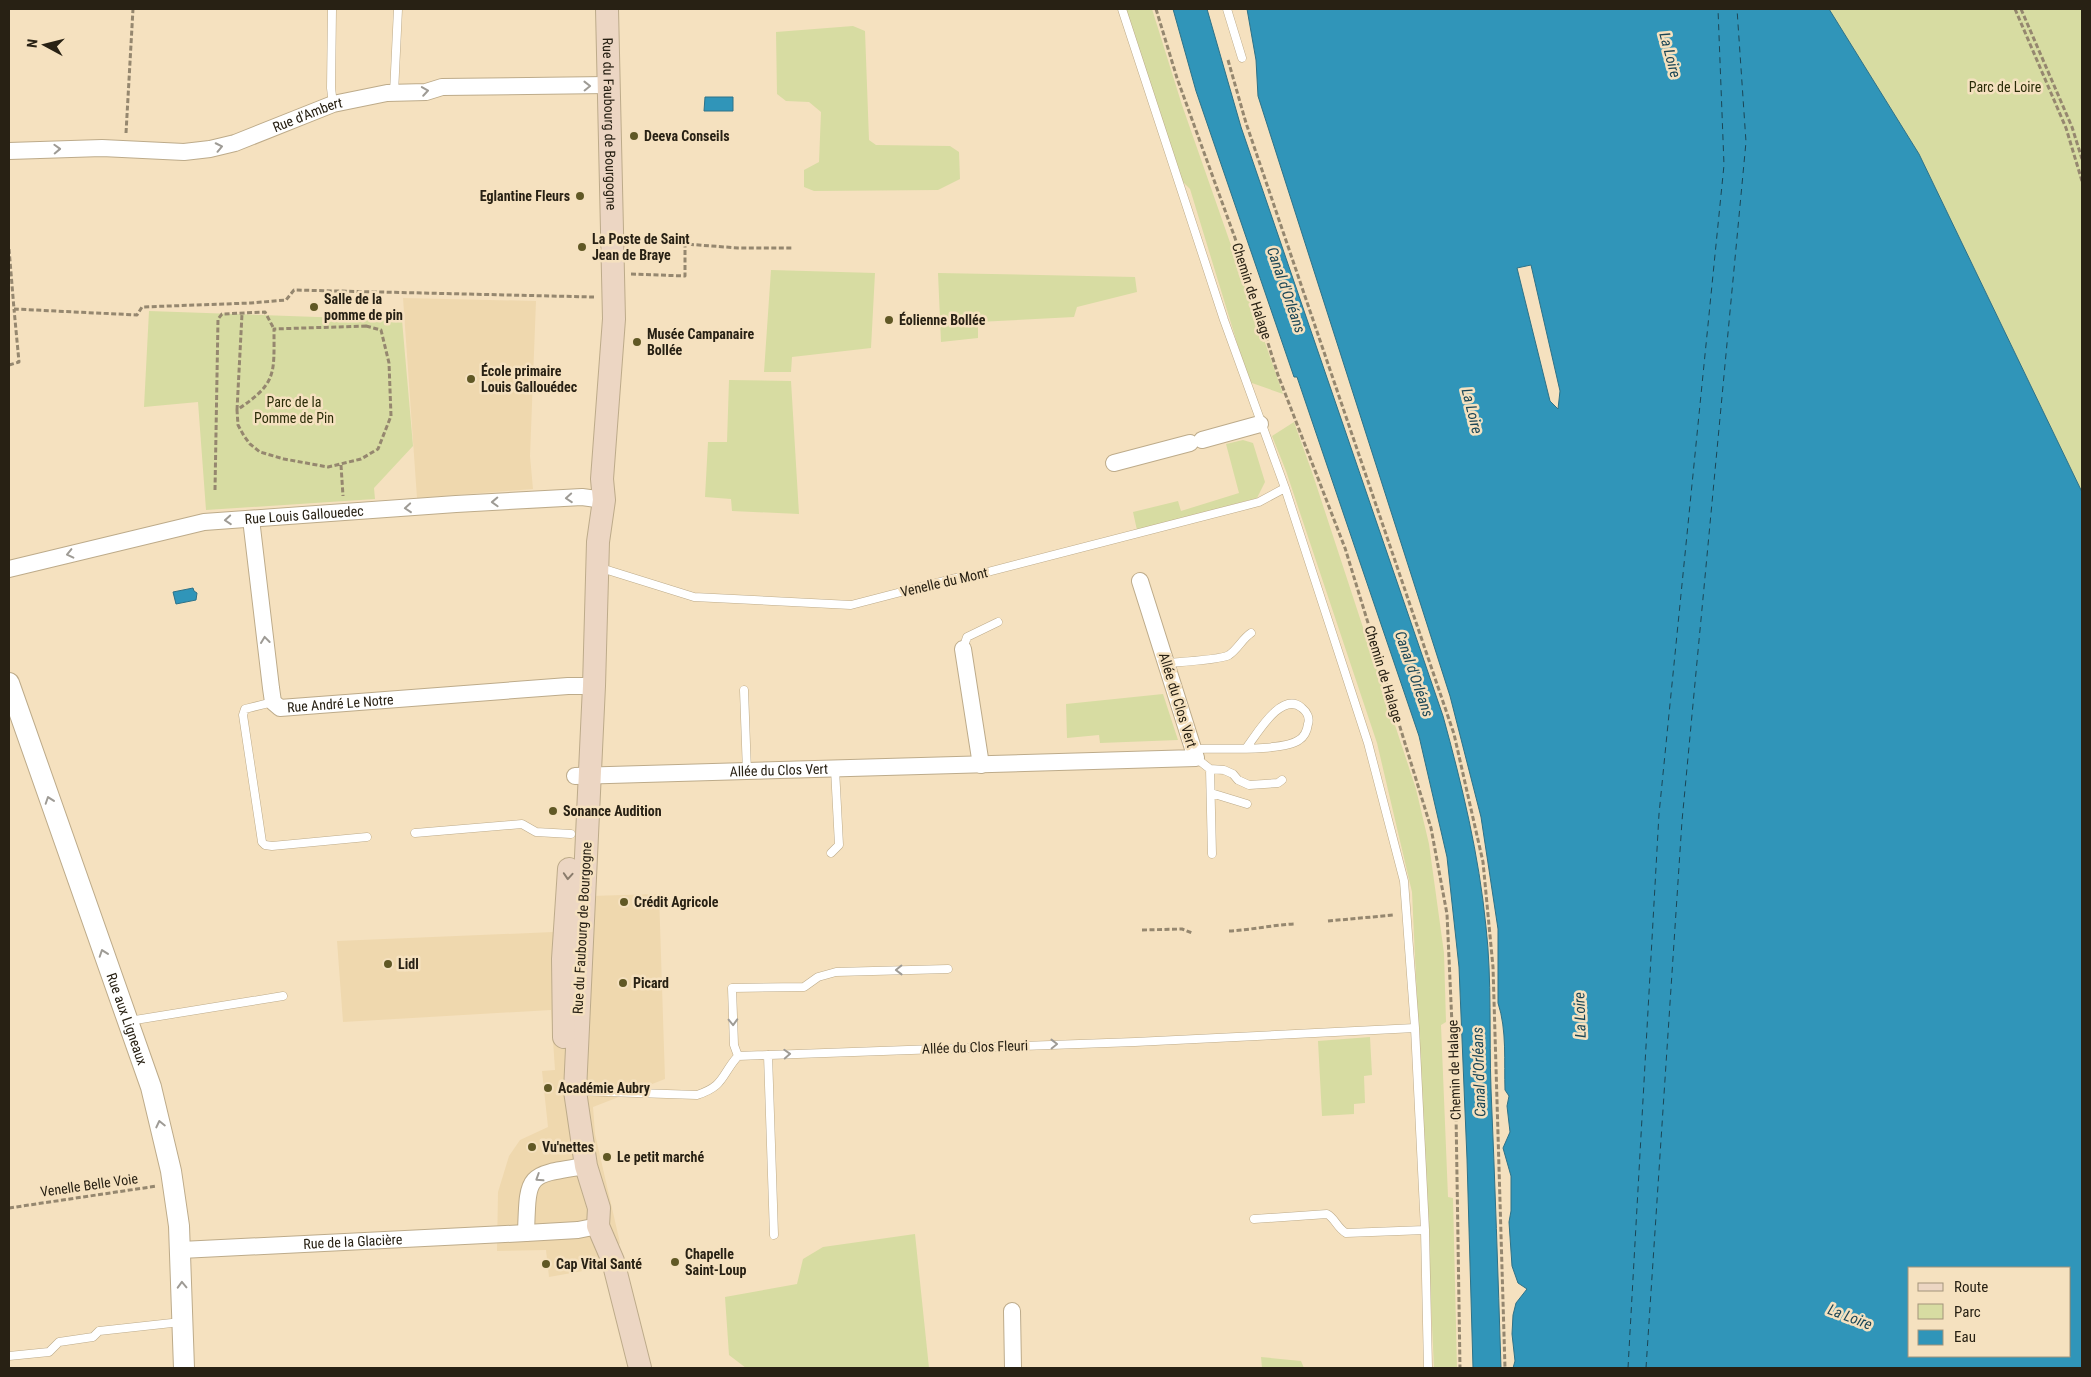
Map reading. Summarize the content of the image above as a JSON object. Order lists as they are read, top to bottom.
{
  "streets": {
    "main road": ["Rue du Faubourg de Bourgogne"],
    "street": [
      "Rue d'Ambert",
      "Rue Louis Gallouedec",
      "Allée du Clos Vert",
      "Rue André Le Notre",
      "Rue aux Ligneaux",
      "Rue de la Glacière"
    ],
    "lane": ["Venelle du Mont", "Allée du Clos Fleuri"],
    "path": ["Chemin de Halage", "Venelle Belle Voie"]
  },
  "crossings": [
    ["Rue d'Ambert", "Rue du Faubourg de Bourgogne"],
    ["Rue du Faubourg de Bourgogne", "Rue Louis Gallouedec"],
    ["Rue du Faubourg de Bourgogne", "Venelle du Mont"],
    ["Rue du Faubourg de Bourgogne", "Allée du Clos Vert"],
    ["Rue du Faubourg de Bourgogne", "Rue André Le Notre"],
    ["Rue du Faubourg de Bourgogne", "Rue de la Glacière"],
    ["Rue Louis Gallouedec", "Rue André Le Notre"],
    ["Rue aux Ligneaux", "Venelle Belle Voie"],
    ["Rue aux Ligneaux", "Rue de la Glacière"]
  ],
  "one_way": [
    "Rue d'Ambert",
    "Rue Louis Gallouedec",
    "Rue André Le Notre",
    "Rue aux Ligneaux",
    "Allée du Clos Fleuri"
  ],
  "water": ["La Loire", "Canal d'Orléans"],
  "parks": ["Parc de Loire", "Parc de la Pomme de Pin"],
  "places": [
    "Deeva Conseils",
    "Eglantine Fleurs",
    "La Poste de Saint Jean de Braye",
    "Salle de la pomme de pin",
    "Éolienne Bollée",
    "Musée Campanaire Bollée",
    "École primaire Louis Gallouédec",
    "Sonance Audition",
    "Crédit Agricole",
    "Lidl",
    "Picard",
    "Académie Aubry",
    "Vu'nettes",
    "Le petit marché",
    "Chapelle Saint-Loup",
    "Cap Vital Santé"
  ],
  "legend": ["Route", "Parc", "Eau"],
  "north": "left"
}
